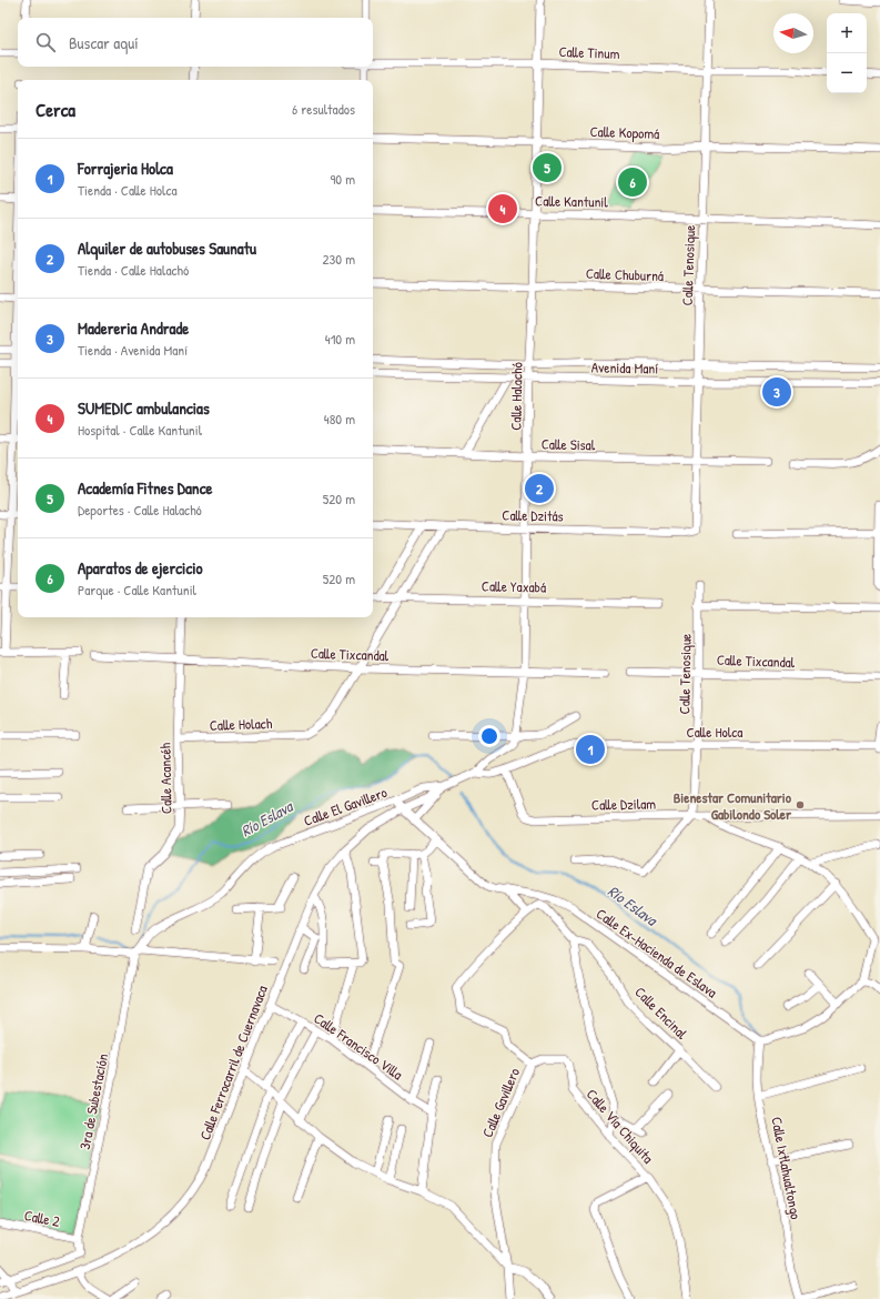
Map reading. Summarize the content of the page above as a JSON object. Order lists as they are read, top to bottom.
{
  "streets": {
    "street": [
      "Calle Tinum",
      "Calle Kopomá",
      "Calle Kantunil",
      "Calle Tenosique",
      "Calle Chuburná",
      "Avenida Maní",
      "Calle Halachó",
      "Calle Sisal",
      "Calle Dzitás",
      "Calle Yaxabá",
      "Calle Tixcandal",
      "Calle Holach",
      "Calle Holca",
      "Calle Acancéh",
      "Calle Dzilam",
      "Calle El Gavillero",
      "Calle Ex-Hacienda de Eslava",
      "Calle Encinal",
      "Calle Francisco Villa",
      "Calle Ferrocarril de Cuernavaca",
      "3ra de Subestación",
      "Calle Gavillero",
      "Calle Vía Chiquita",
      "Calle Ixtlahualtongo",
      "Calle 2"
    ]
  },
  "crossings": [
    ["Calle Tinum", "Calle Tenosique"],
    ["Calle Tinum", "Calle Halachó"],
    ["Calle Kopomá", "Calle Tenosique"],
    ["Calle Kopomá", "Calle Halachó"],
    ["Calle Kantunil", "Calle Tenosique"],
    ["Calle Kantunil", "Calle Halachó"],
    ["Calle Tenosique", "Calle Chuburná"],
    ["Calle Tenosique", "Avenida Maní"],
    ["Calle Tenosique", "Calle Sisal"],
    ["Calle Tenosique", "Calle Dzitás"],
    ["Calle Tenosique", "Calle Tixcandal"],
    ["Calle Tenosique", "Calle Holca"],
    ["Calle Tenosique", "Calle Dzilam"],
    ["Calle Chuburná", "Calle Halachó"],
    ["Avenida Maní", "Calle Halachó"],
    ["Calle Halachó", "Calle Sisal"],
    ["Calle Halachó", "Calle Dzitás"],
    ["Calle Halachó", "Calle Yaxabá"],
    ["Calle Halachó", "Calle Tixcandal"],
    ["Calle Tixcandal", "Calle Holach"],
    ["Calle Tixcandal", "Calle Acancéh"],
    ["Calle Holach", "Calle Acancéh"],
    ["Calle Holca", "Calle Dzilam"],
    ["Calle El Gavillero", "Calle Ex-Hacienda de Eslava"],
    ["Calle El Gavillero", "Calle Ferrocarril de Cuernavaca"],
    ["Calle El Gavillero", "3ra de Subestación"],
    ["Calle Ex-Hacienda de Eslava", "Calle Ferrocarril de Cuernavaca"],
    ["Calle Ex-Hacienda de Eslava", "Calle Ixtlahualtongo"],
    ["Calle Francisco Villa", "Calle Ferrocarril de Cuernavaca"],
    ["3ra de Subestación", "Calle 2"],
    ["Calle Gavillero", "Calle Vía Chiquita"]
  ],
  "water": ["Río Eslava"],
  "places": ["Bienestar Comunitario Gabilondo Soler"],
  "north": "left",
  "page": {
    "map_buttons": ["+", "−"],
    "search": "Buscar aquí",
    "heading": ["Cerca", "6 resultados"],
    "list": [
      {
        "mark": "1",
        "name": "Forrajeria Holca",
        "note": "Tienda · Calle Holca",
        "value": "90 m"
      },
      {
        "mark": "2",
        "name": "Alquiler de autobuses Saunatu",
        "note": "Tienda · Calle Halachó",
        "value": "230 m"
      },
      {
        "mark": "3",
        "name": "Madereria Andrade",
        "note": "Tienda · Avenida Maní",
        "value": "410 m"
      },
      {
        "mark": "4",
        "name": "SUMEDIC ambulancias",
        "note": "Hospital · Calle Kantunil",
        "value": "480 m"
      },
      {
        "mark": "5",
        "name": "Academía Fitnes Dance",
        "note": "Deportes · Calle Halachó",
        "value": "520 m"
      },
      {
        "mark": "6",
        "name": "Aparatos de ejercicio",
        "note": "Parque · Calle Kantunil",
        "value": "520 m"
      }
    ],
    "pins": [
      "5",
      "6",
      "4",
      "3",
      "2",
      "1"
    ]
  }
}
